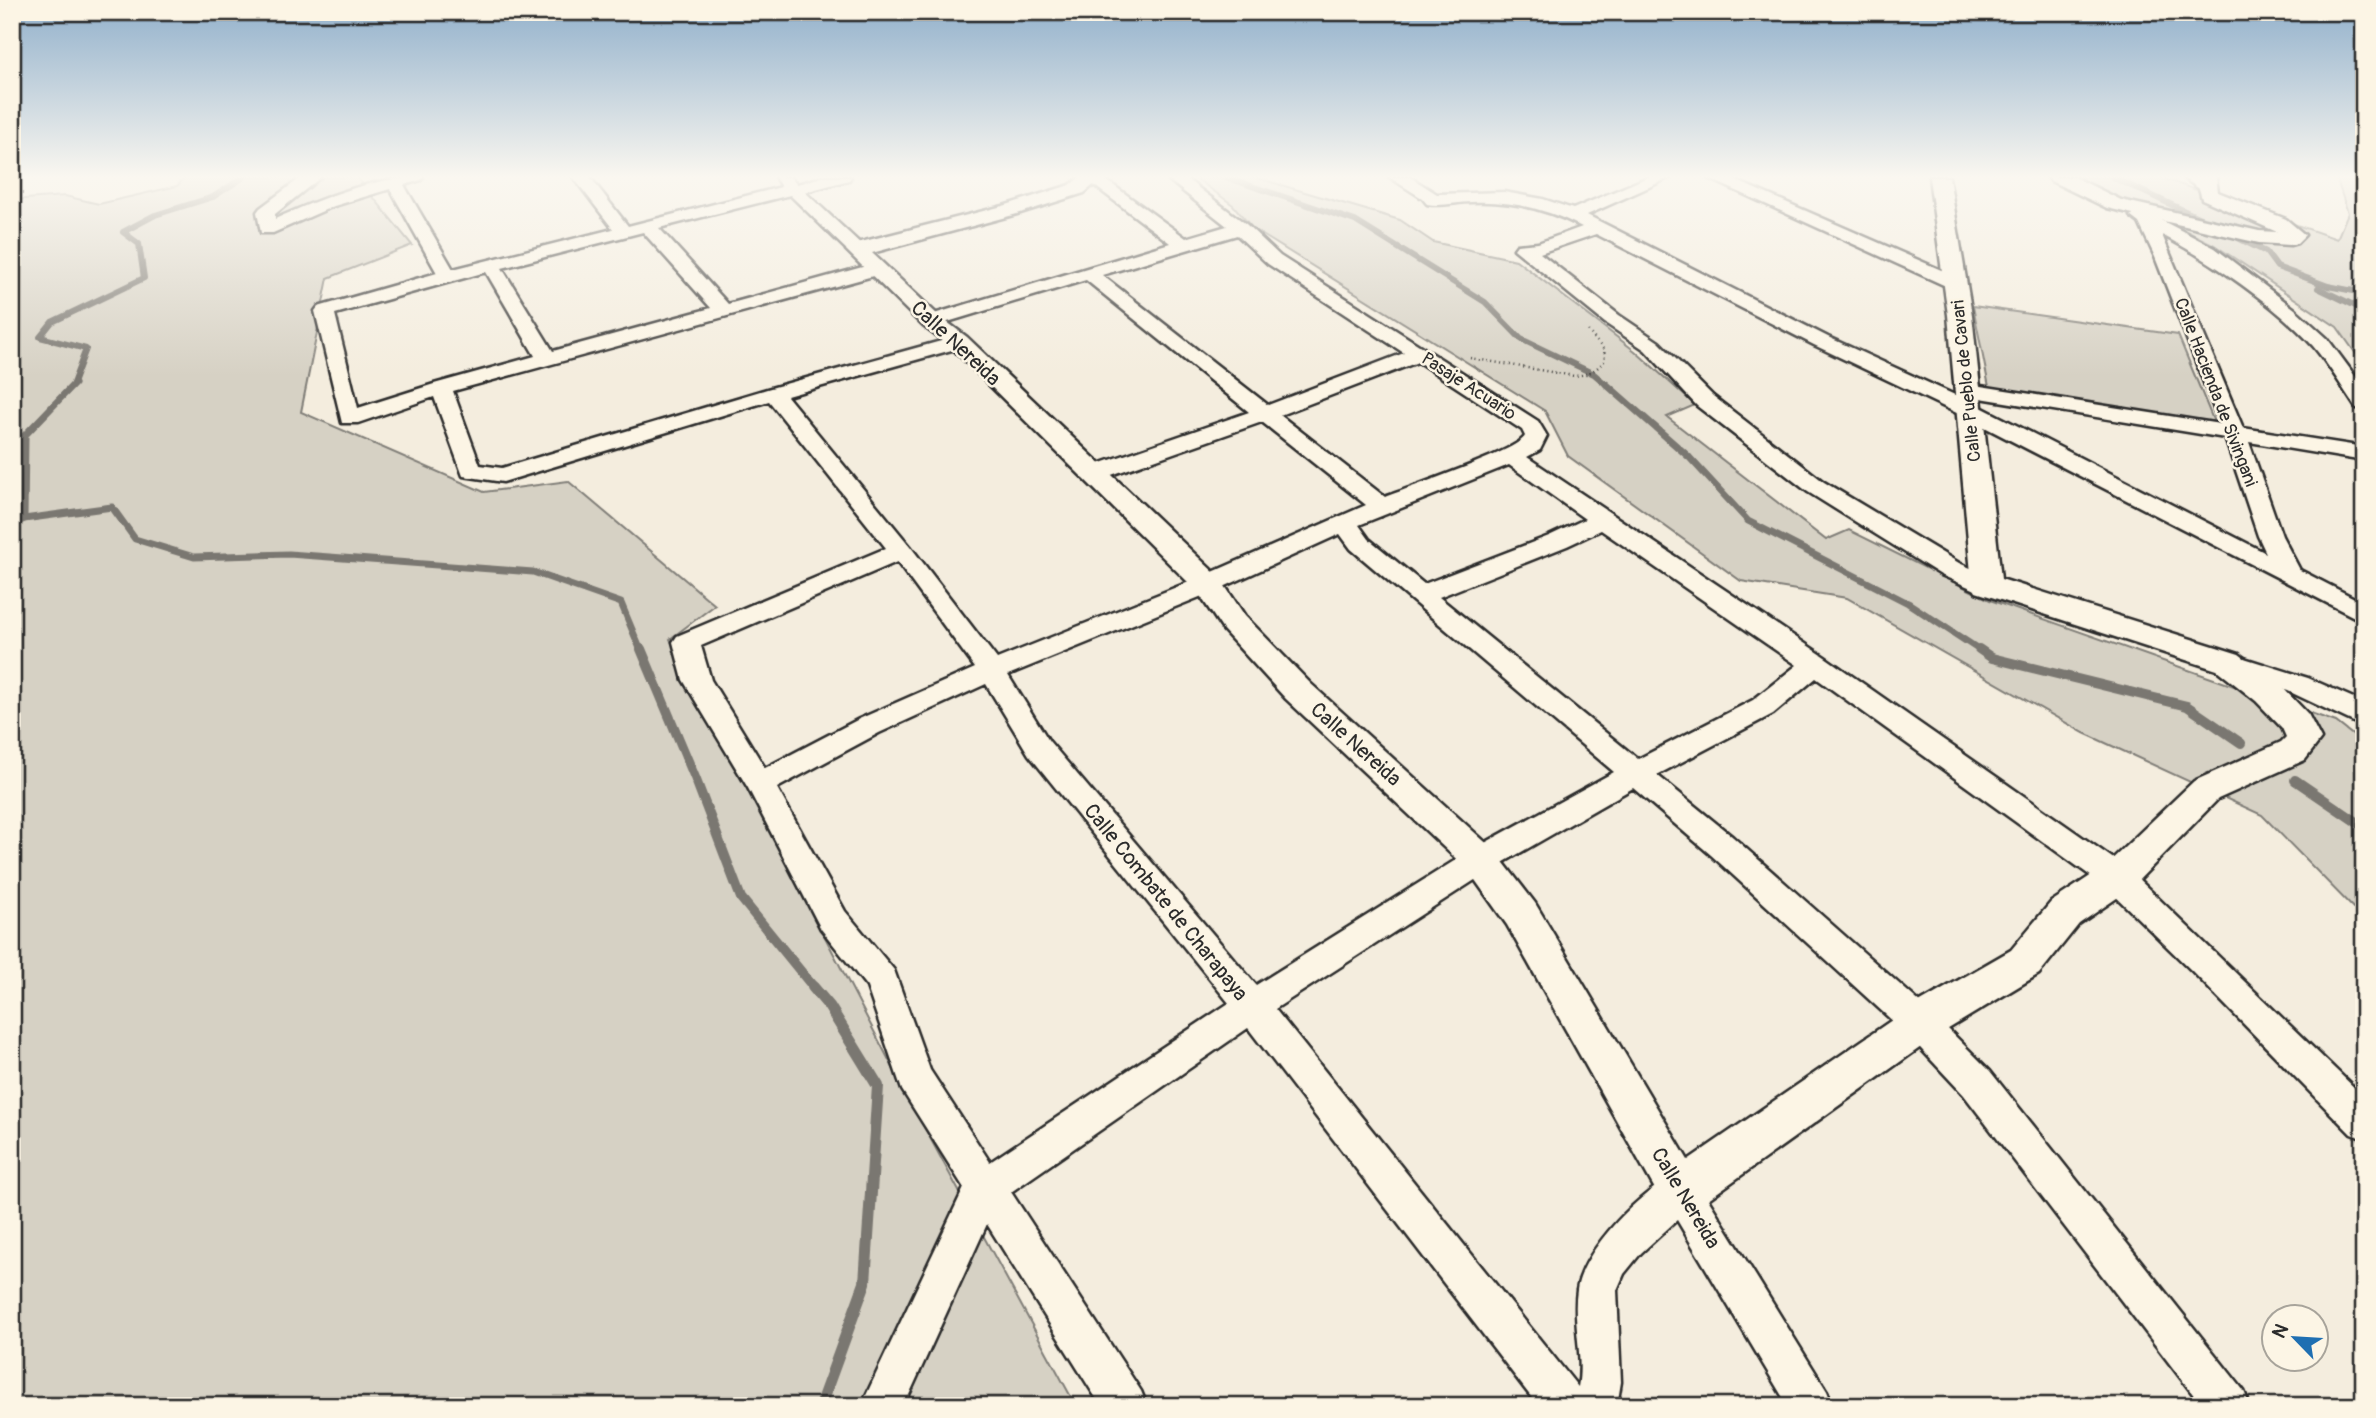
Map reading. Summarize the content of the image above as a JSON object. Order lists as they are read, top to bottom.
{
  "streets": {
    "street": [
      "Calle Nereida",
      "Calle Pueblo de Cavari",
      "Pasaje Acuario",
      "Calle Hacienda de Sivingani",
      "Calle Combate de Charapaya"
    ]
  },
  "crossings": [
    ["Calle Nereida", "Pasaje Acuario"],
    ["Pasaje Acuario", "Calle Combate de Charapaya"]
  ],
  "north": "top left"
}
